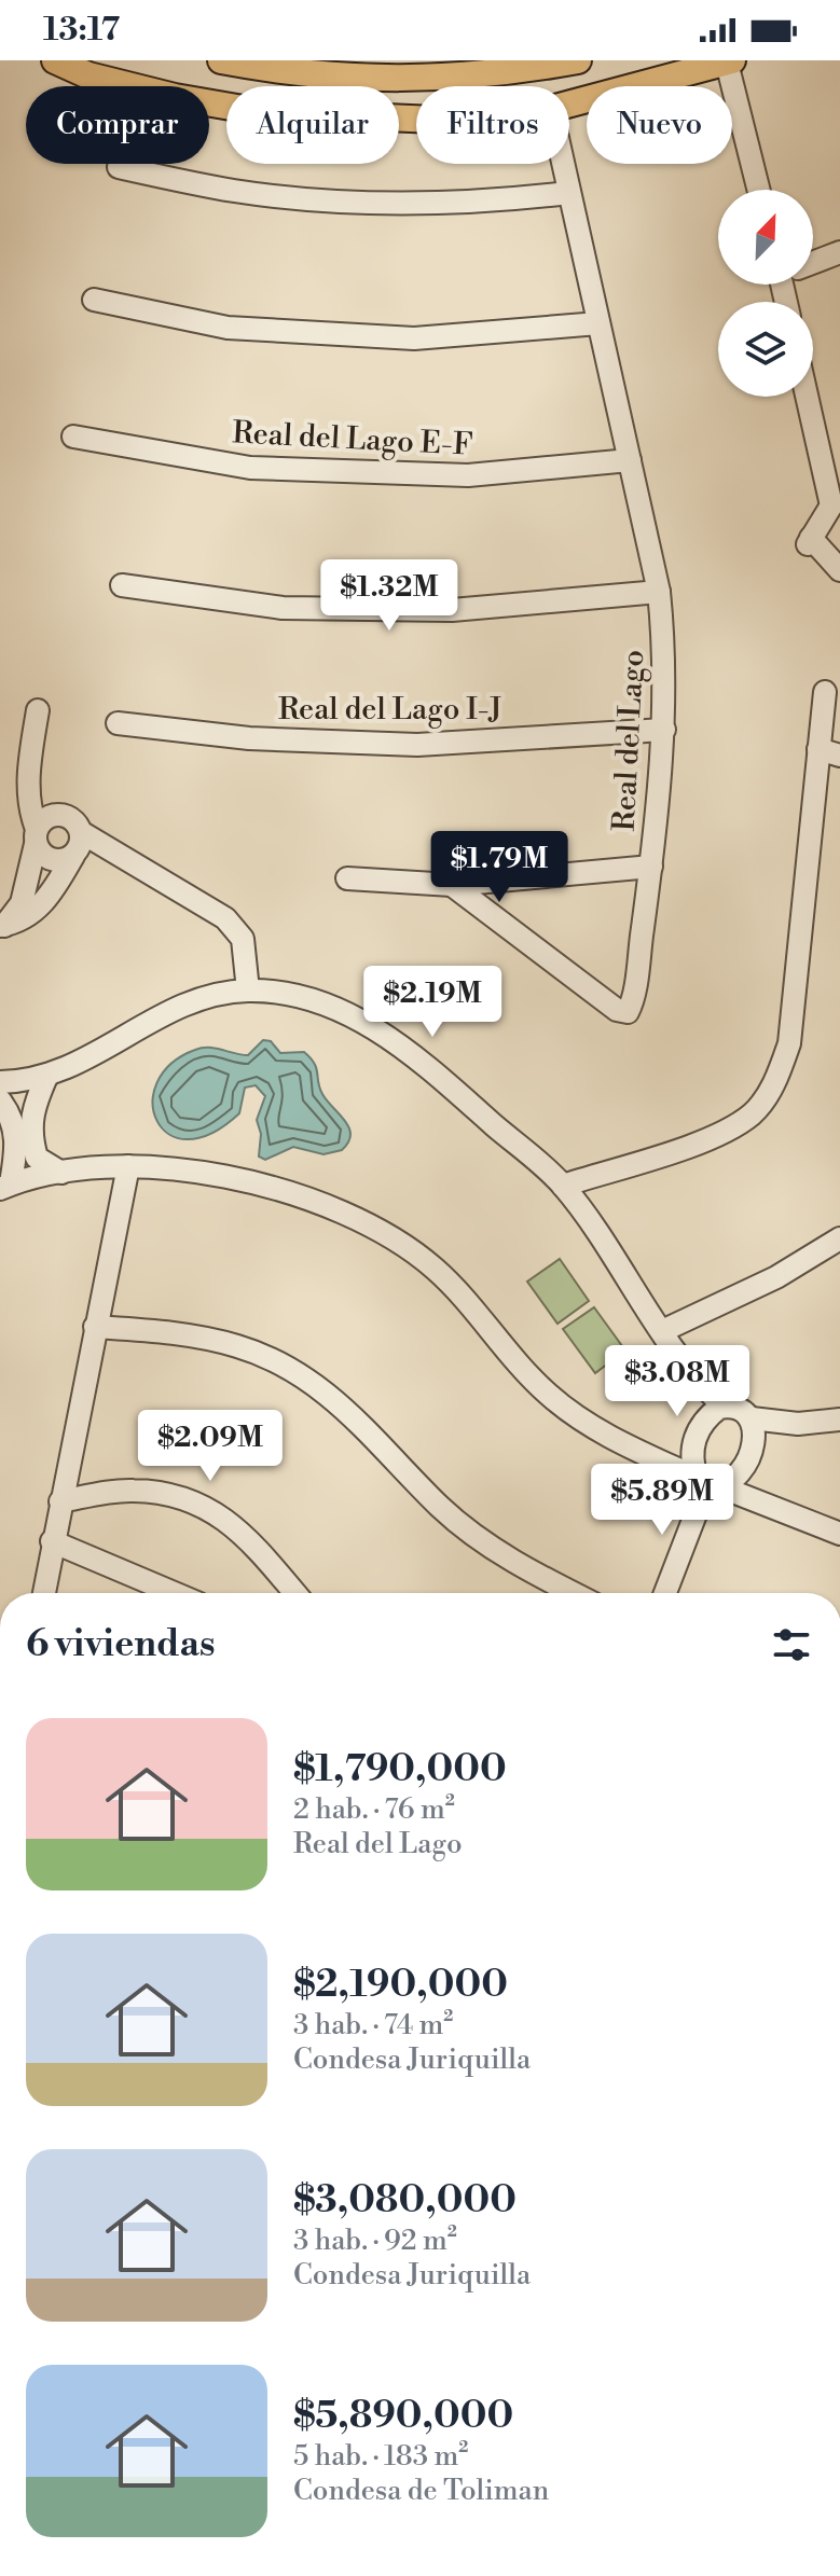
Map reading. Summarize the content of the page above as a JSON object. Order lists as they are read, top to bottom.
{
  "streets": {
    "street": ["Real del Lago E-F", "Real del Lago I-J", "Real del Lago"]
  },
  "crossings": [
    ["Real del Lago E-F", "Real del Lago"],
    ["Real del Lago I-J", "Real del Lago"]
  ],
  "north": "top right",
  "page": {
    "status": "13:17",
    "chip": [
      "Comprar",
      "Alquilar",
      "Filtros",
      "Nuevo"
    ],
    "price": [
      "$1.32M",
      "$1.79M",
      "$2.19M",
      "$3.08M",
      "$2.09M",
      "$5.89M"
    ],
    "heading": "6 viviendas",
    "list": [
      {
        "name": "$1,790,000",
        "note": "2 hab. · 76 m² · Real del Lago"
      },
      {
        "name": "$2,190,000",
        "note": "3 hab. · 74 m² · Condesa Juriquilla"
      },
      {
        "name": "$3,080,000",
        "note": "3 hab. · 92 m² · Condesa Juriquilla"
      },
      {
        "name": "$5,890,000",
        "note": "5 hab. · 183 m² · Condesa de Toliman"
      }
    ]
  }
}
